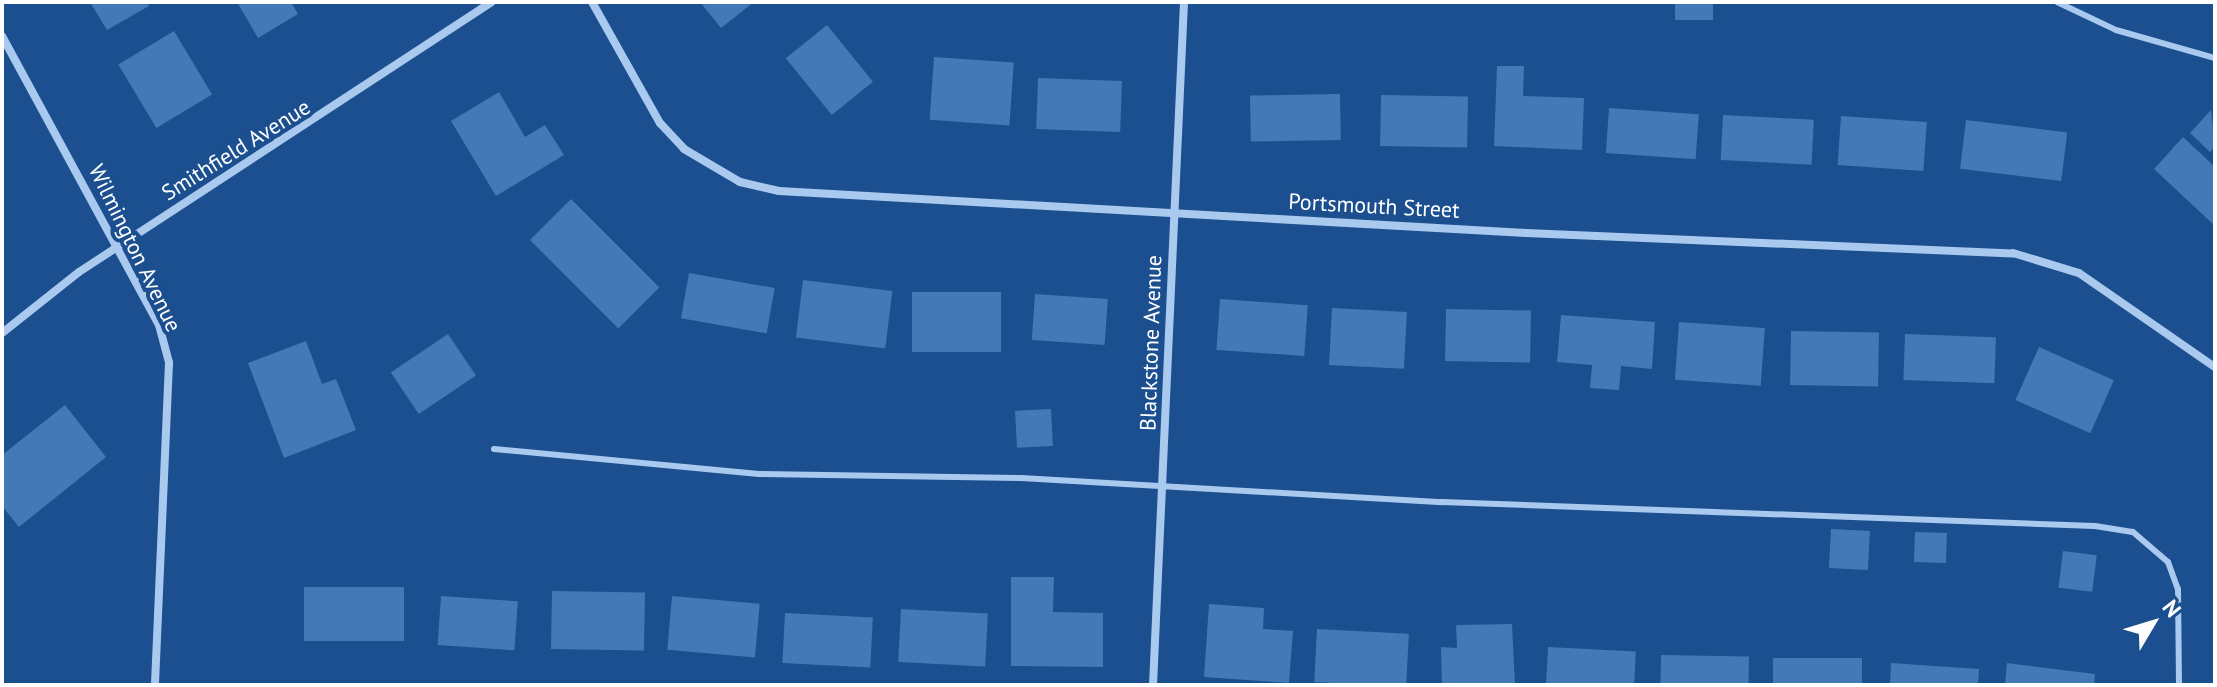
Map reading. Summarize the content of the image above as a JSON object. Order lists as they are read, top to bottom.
{
  "streets": {
    "street": [
      "Smithfield Avenue",
      "Portsmouth Street",
      "Wilmington Avenue",
      "Blackstone Avenue"
    ]
  },
  "crossings": [
    ["Smithfield Avenue", "Wilmington Avenue"],
    ["Portsmouth Street", "Blackstone Avenue"]
  ],
  "north": "top right"
}
